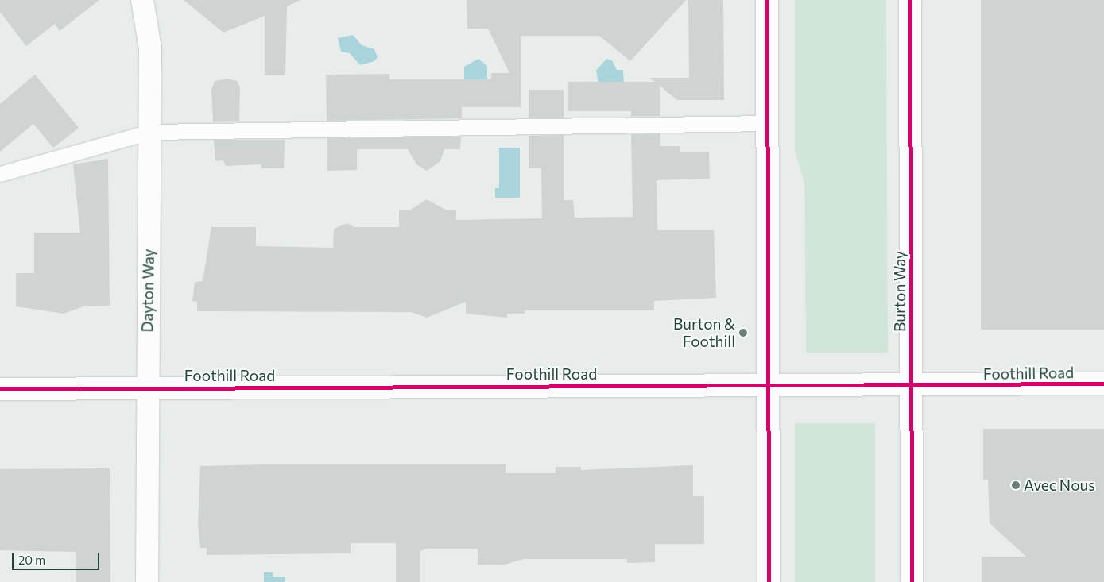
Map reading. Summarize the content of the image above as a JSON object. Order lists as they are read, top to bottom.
{
  "streets": {
    "street": ["Dayton Way", "Burton Way", "Foothill Road"]
  },
  "crossings": [
    ["Dayton Way", "Foothill Road"],
    ["Burton Way", "Foothill Road"]
  ],
  "places": ["Burton & Foothill", "Avec Nous"],
  "scale_bar": "20 m"
}
